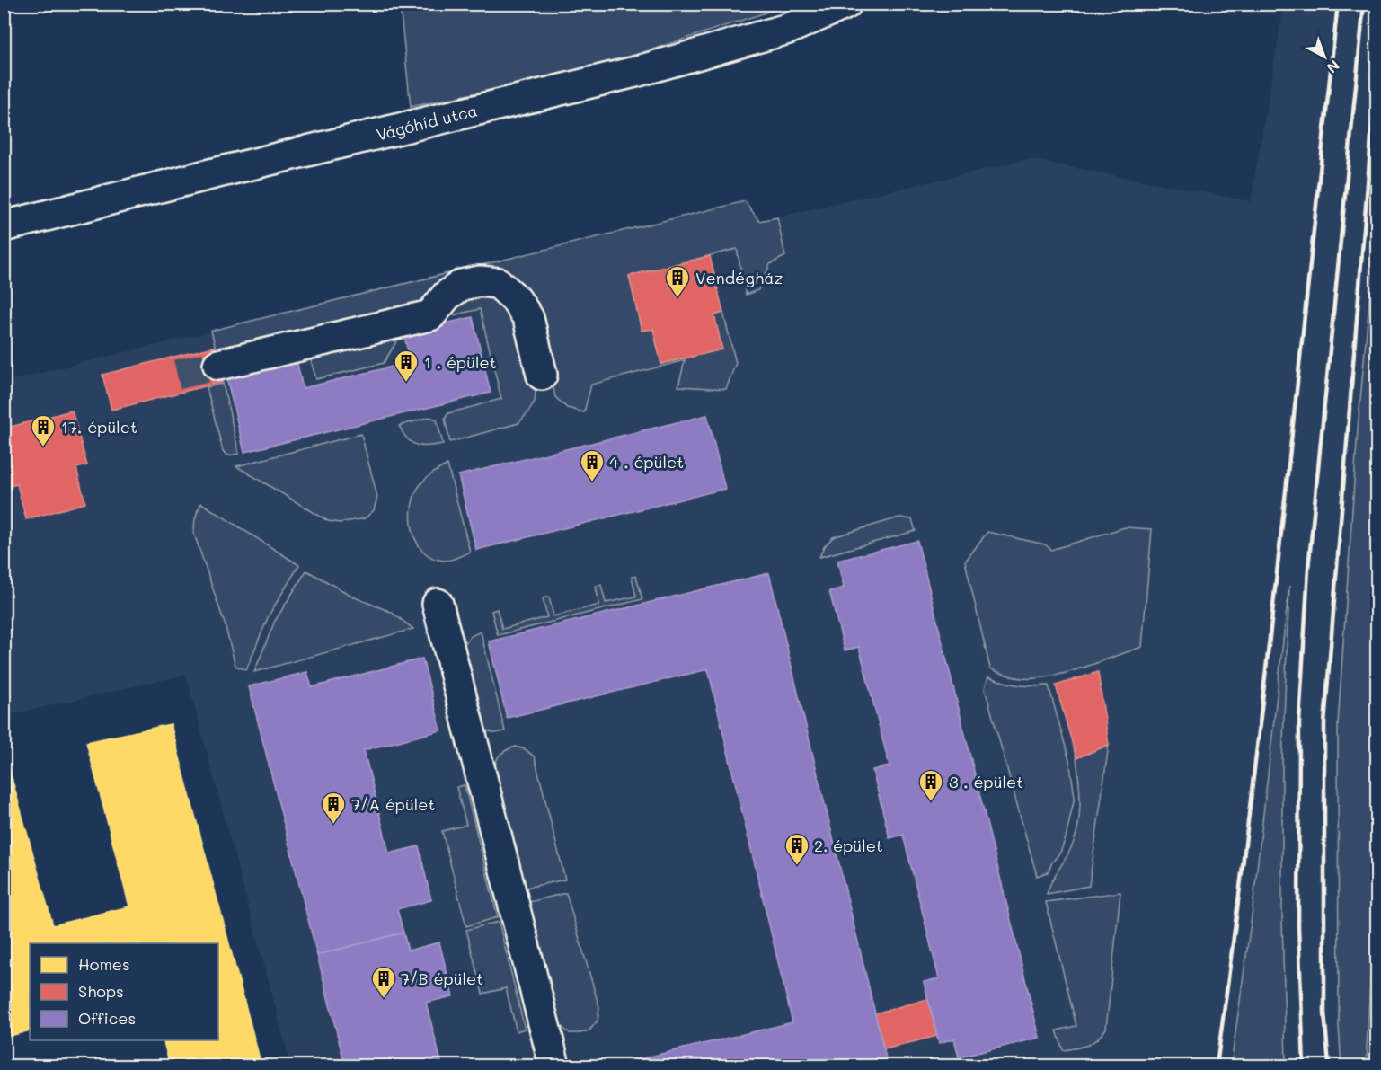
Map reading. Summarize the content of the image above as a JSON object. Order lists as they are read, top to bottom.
{
  "streets": {
    "street": ["Vágóhíd utca"]
  },
  "places": {
    "building": [
      "Vendégház",
      "1 . épület",
      "17. épület",
      "4 . épület",
      "3 . épület",
      "7/A épület",
      "2. épület",
      "7/B épület"
    ]
  },
  "legend": ["Homes", "Shops", "Offices"],
  "north": "bottom right"
}
